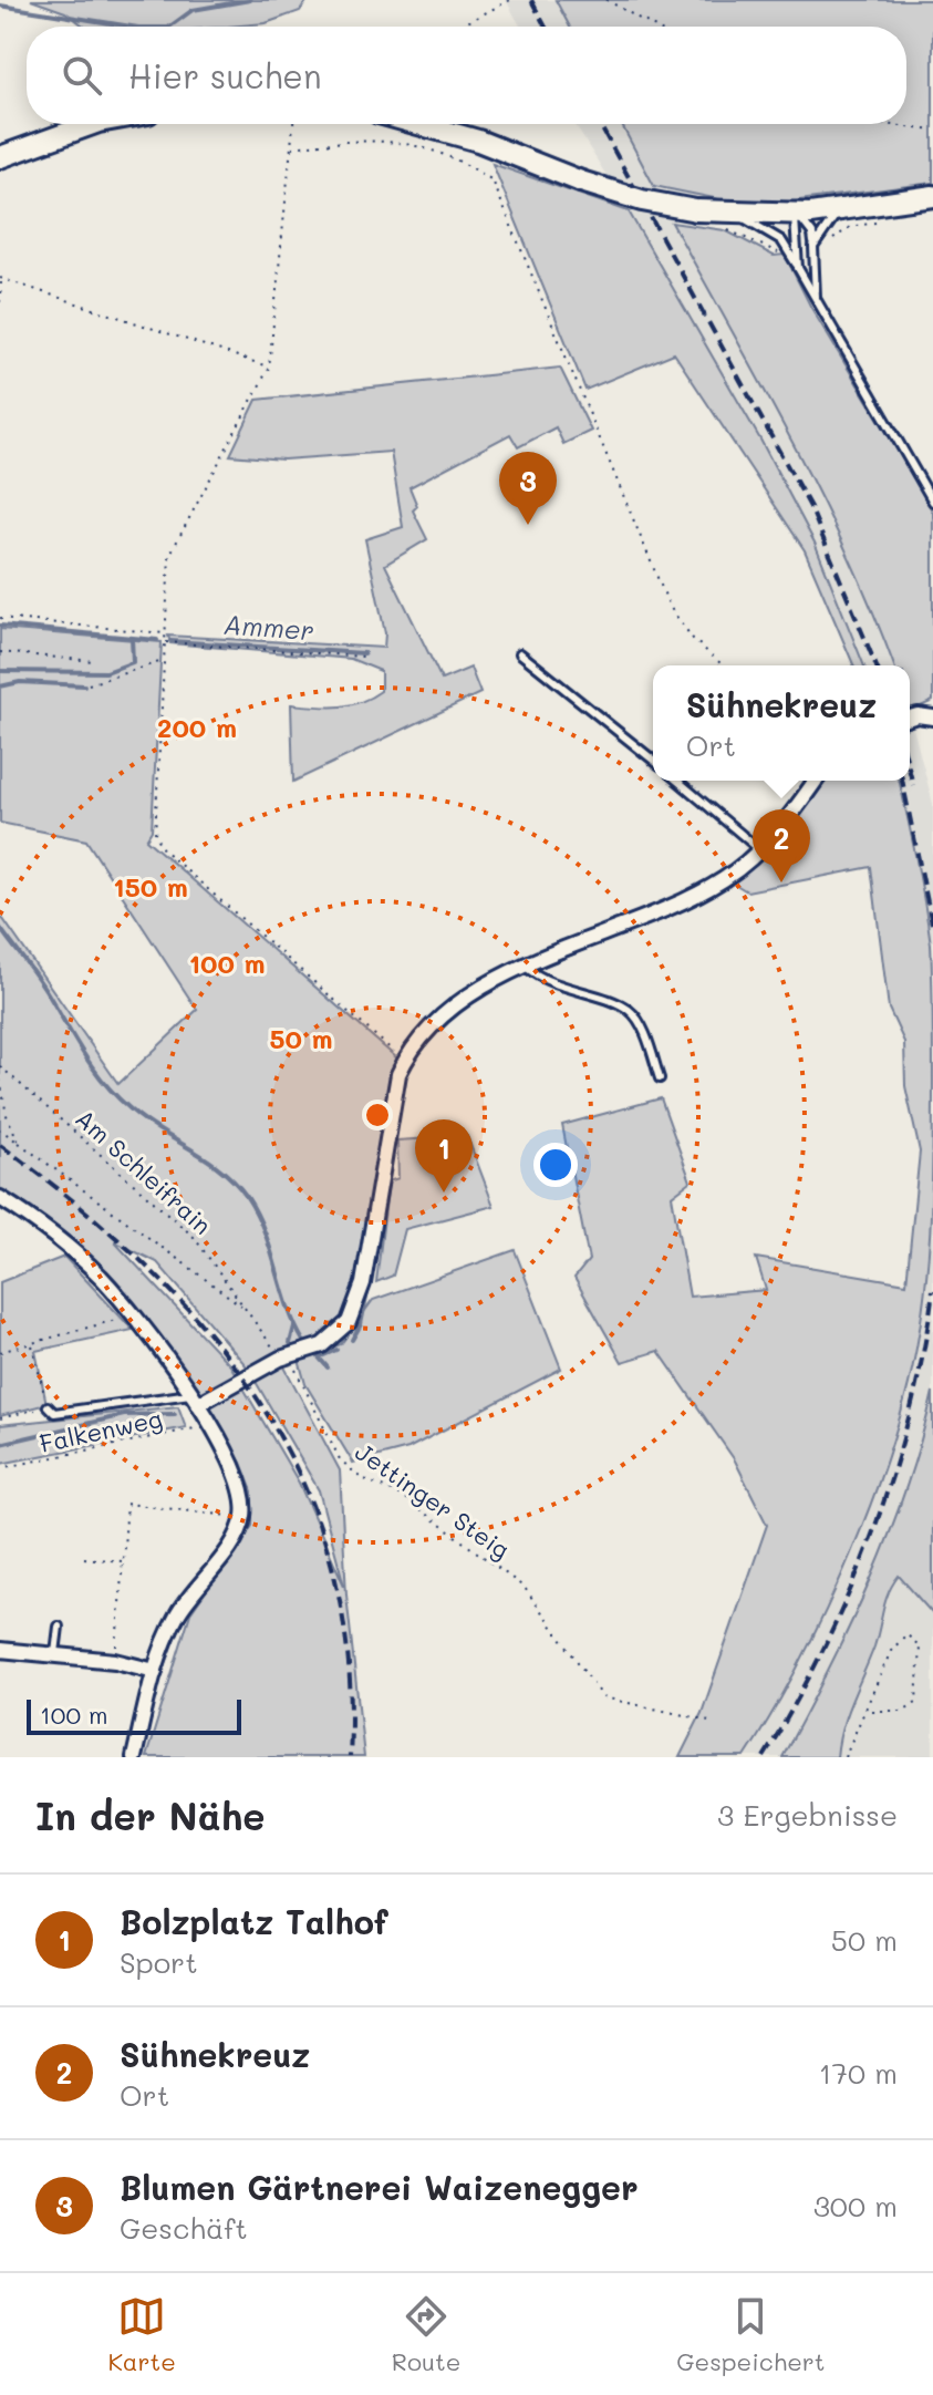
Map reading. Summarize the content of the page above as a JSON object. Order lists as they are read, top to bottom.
{
  "streets": {
    "path": ["Am Schleifrain", "Falkenweg", "Jettinger Steig"]
  },
  "crossings": [
    ["Am Schleifrain", "Jettinger Steig"]
  ],
  "water": ["Ammer"],
  "scale_bar": "100 m",
  "page": {
    "search": "Hier suchen",
    "pins": ["3", "2", "1"],
    "popup": ["Sühnekreuz", "Ort"],
    "scale": "100 m",
    "heading": ["In der Nähe", "3 Ergebnisse"],
    "list": [
      {
        "mark": "1",
        "name": "Bolzplatz Talhof",
        "note": "Sport",
        "value": "50 m"
      },
      {
        "mark": "2",
        "name": "Sühnekreuz",
        "note": "Ort",
        "value": "170 m"
      },
      {
        "mark": "3",
        "name": "Blumen Gärtnerei Waizenegger",
        "note": "Geschäft",
        "value": "300 m"
      }
    ],
    "nav": ["Karte", "Route", "Gespeichert"]
  },
  "rings": [
    "200 m",
    "150 m",
    "100 m",
    "50 m"
  ]
}
